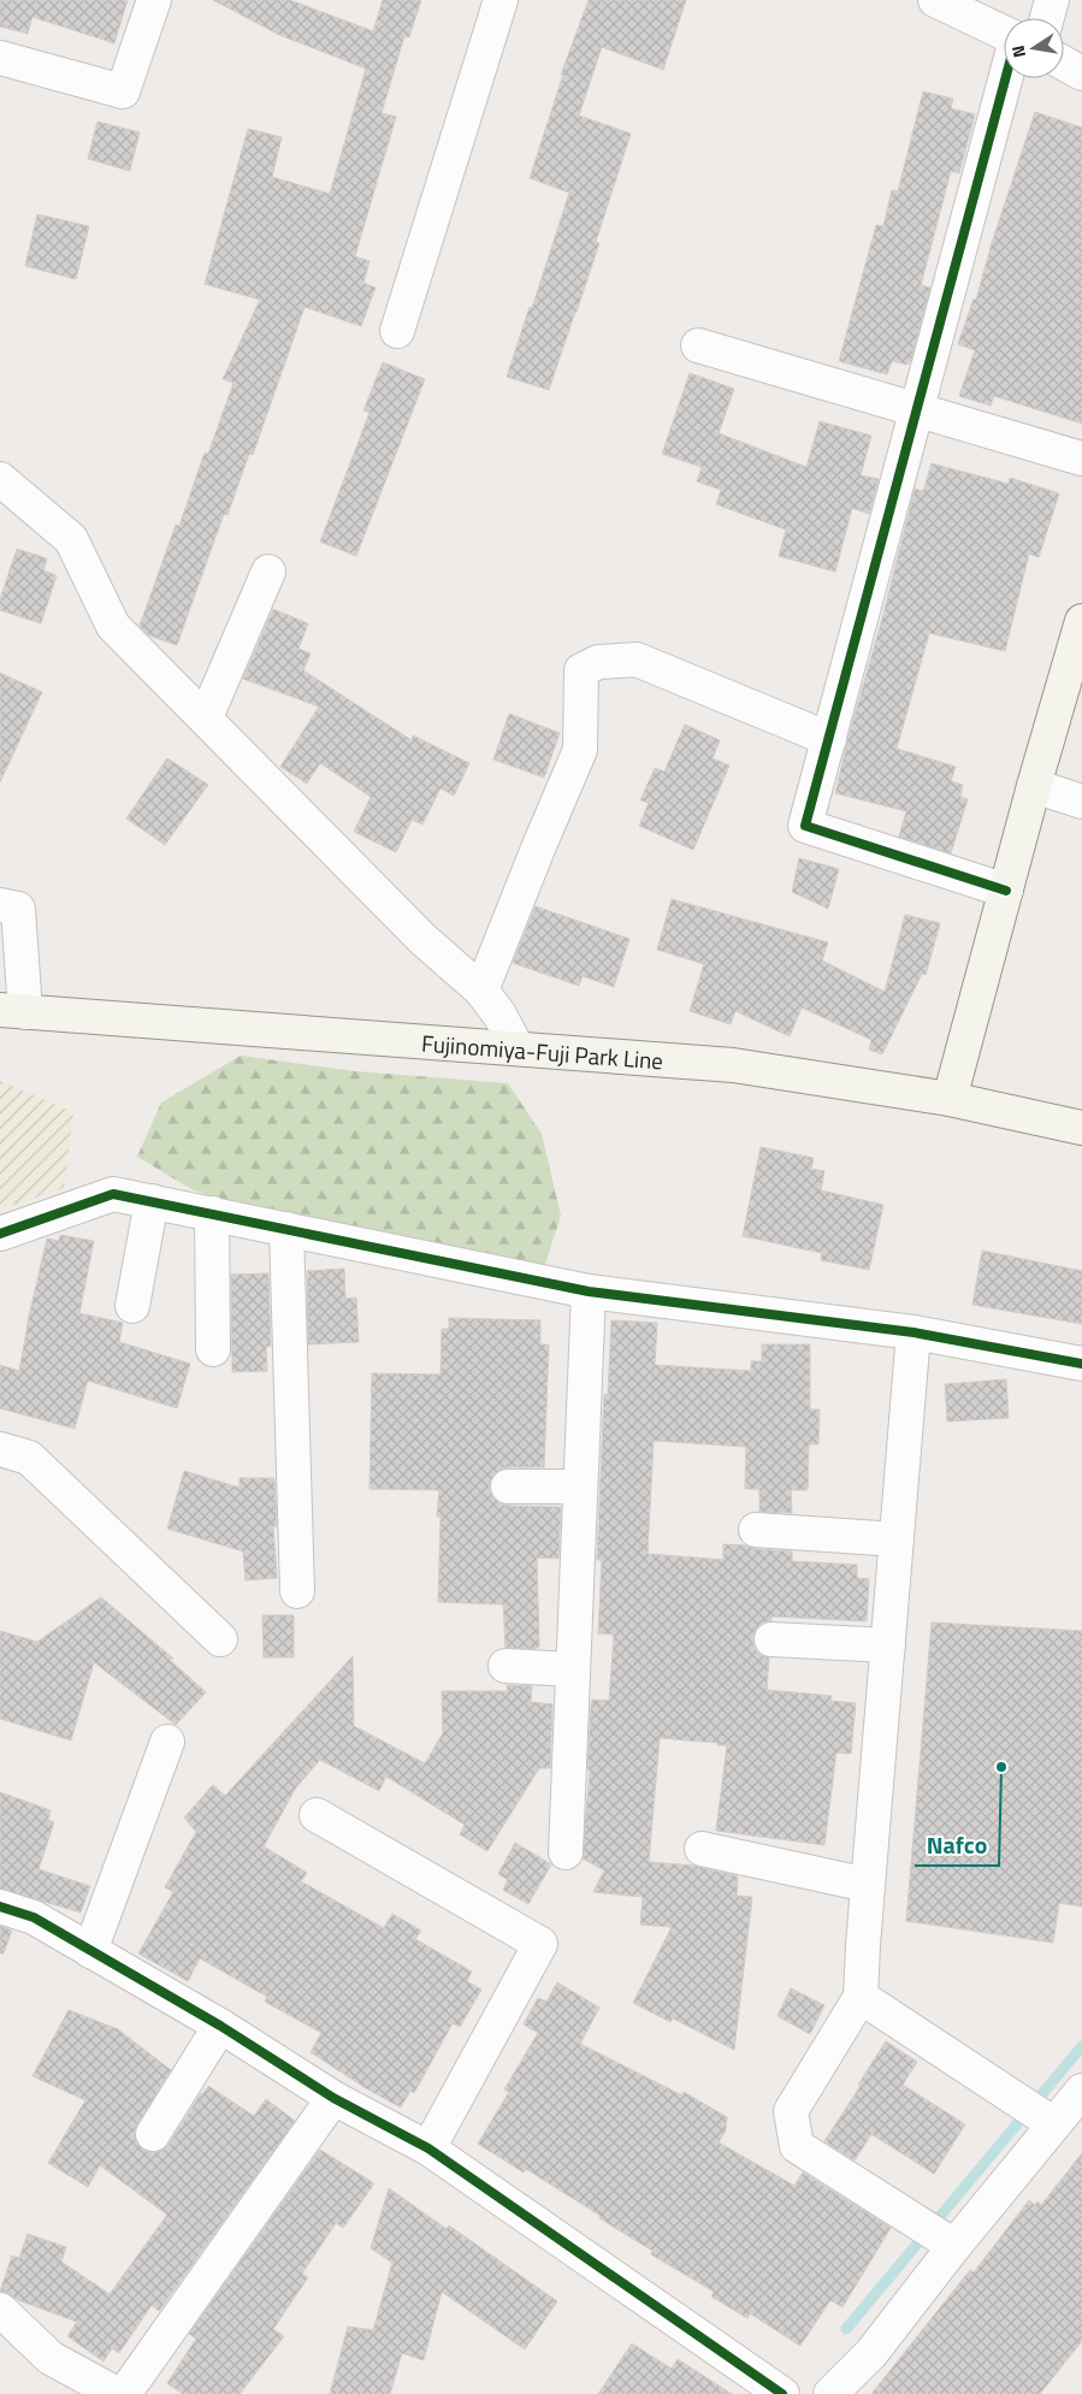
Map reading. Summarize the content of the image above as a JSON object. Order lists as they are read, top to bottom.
{
  "streets": {
    "main road": ["Fujinomiya-Fuji Park Line"]
  },
  "places": ["Nafco"],
  "north": "left"
}
